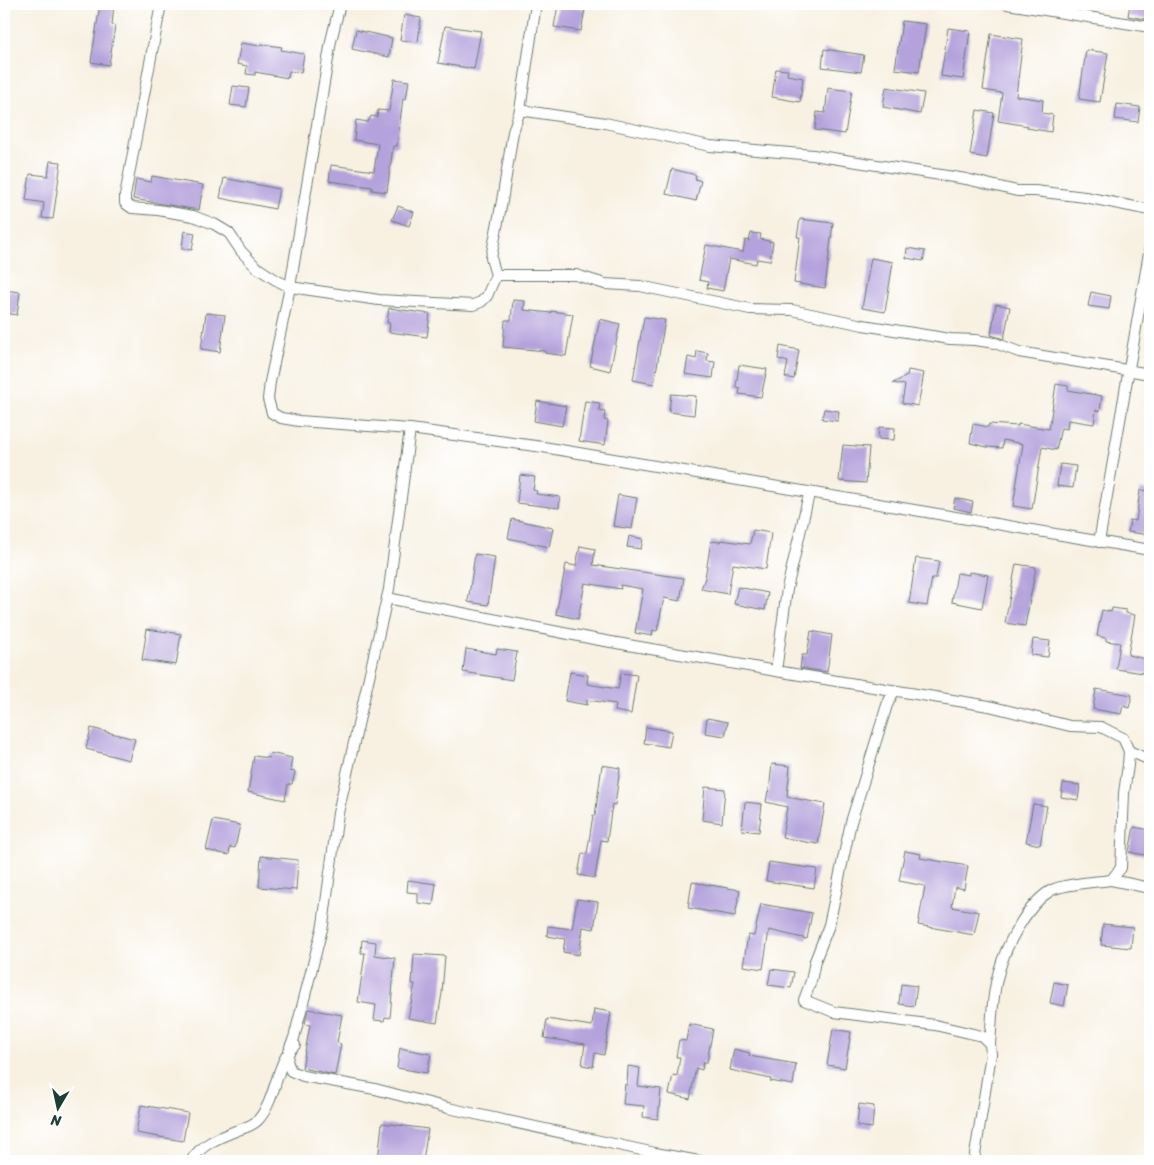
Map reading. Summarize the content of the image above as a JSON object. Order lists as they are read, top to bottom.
{
  "north": "bottom"
}
